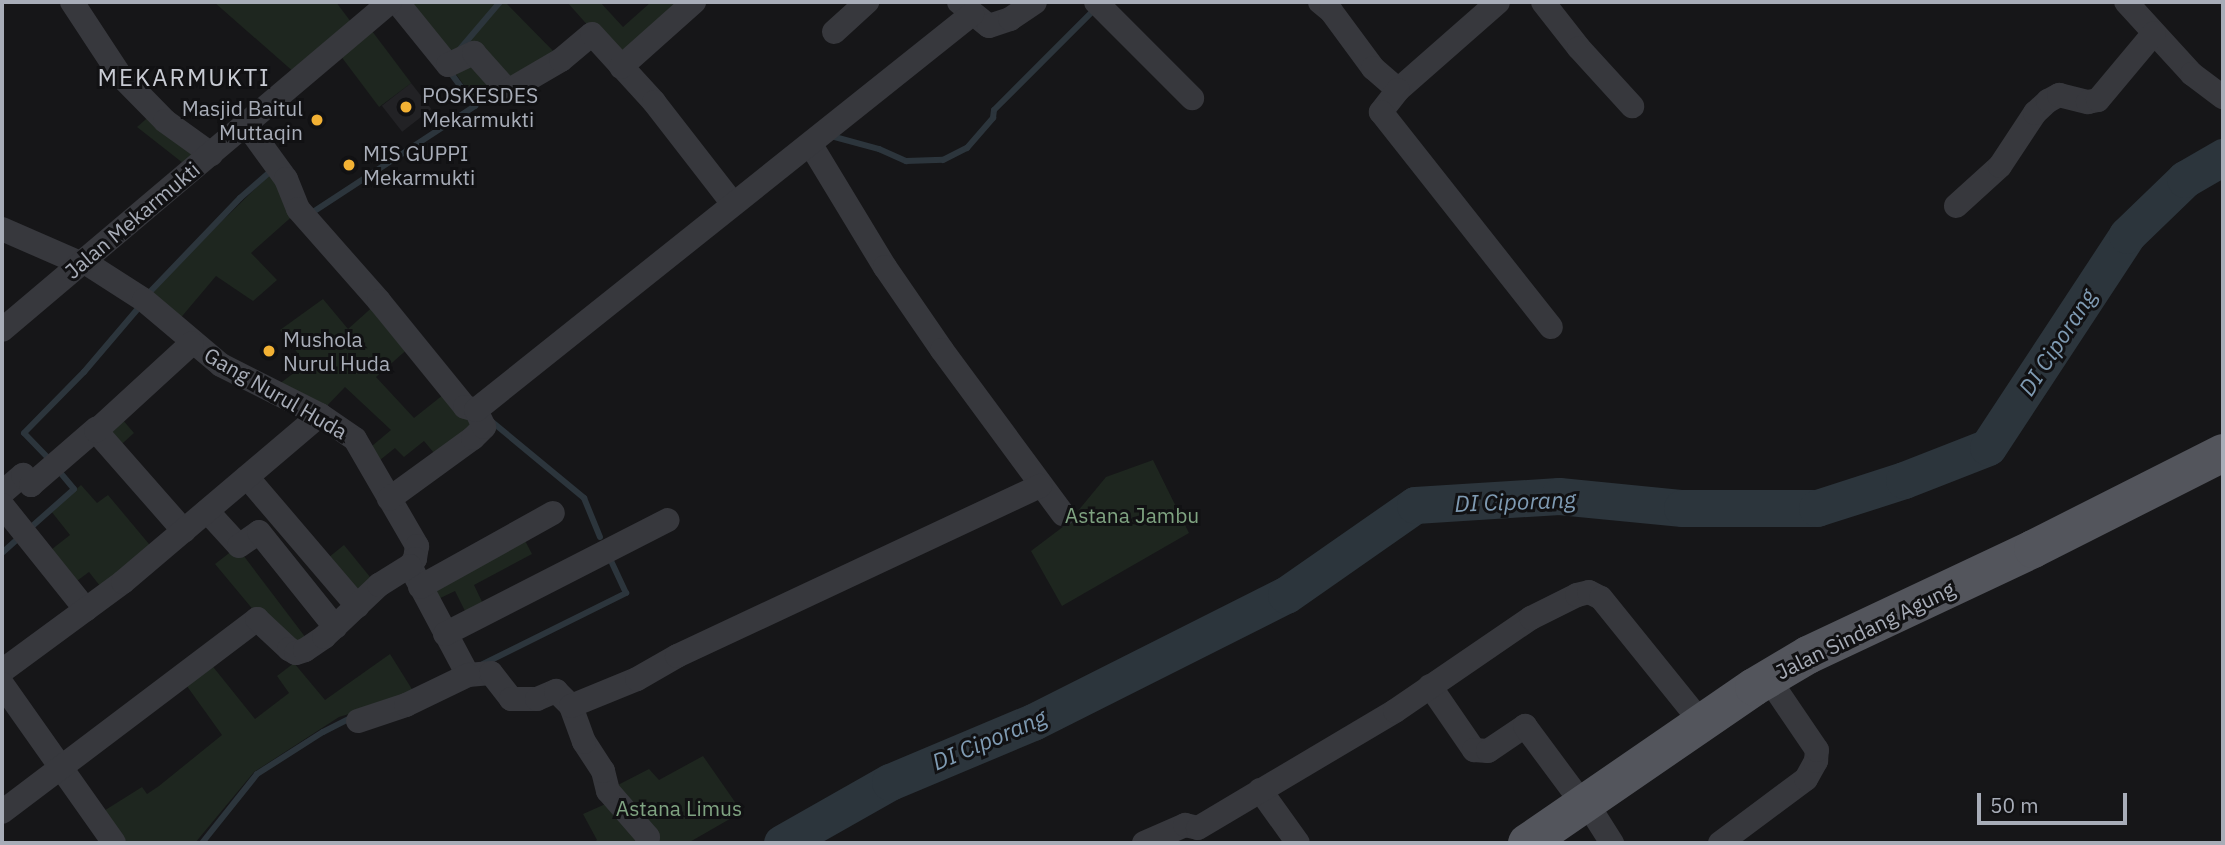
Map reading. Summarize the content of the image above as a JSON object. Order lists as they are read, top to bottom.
{
  "streets": {
    "main road": ["Jalan Sindang Agung"],
    "street": ["Jalan Mekarmukti", "Gang Nurul Huda"]
  },
  "crossings": [
    ["Jalan Mekarmukti", "Gang Nurul Huda"]
  ],
  "districts": ["MEKARMUKTI"],
  "water": ["DI Ciporang"],
  "parks": ["Astana Jambu", "Astana Limus"],
  "places": [
    "POSKESDES Mekarmukti",
    "Masjid Baitul Muttaqin",
    "MIS GUPPI Mekarmukti",
    "Mushola Nurul Huda"
  ],
  "scale_bar": "50 m"
}
